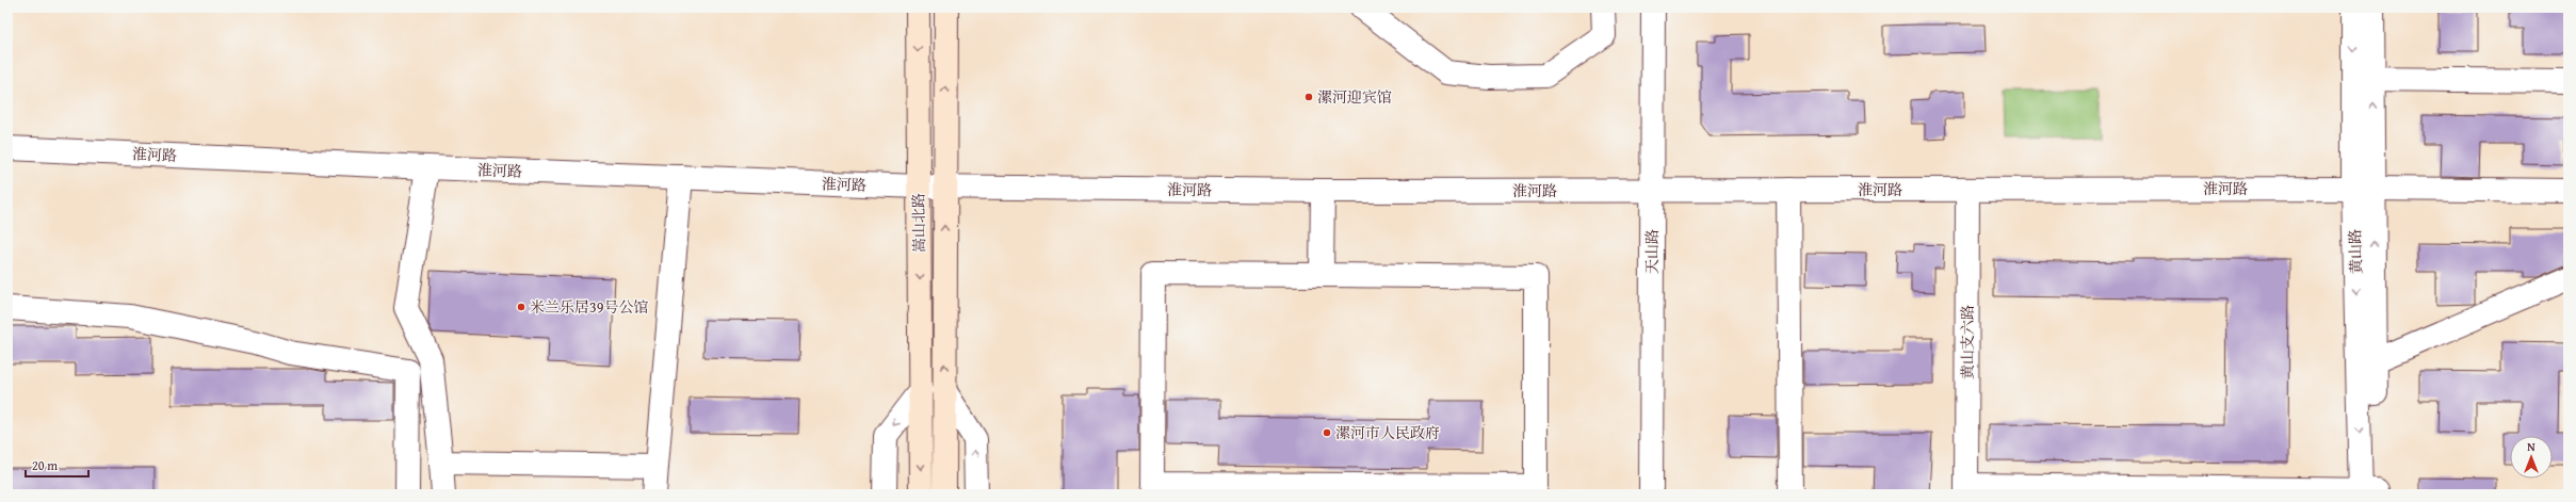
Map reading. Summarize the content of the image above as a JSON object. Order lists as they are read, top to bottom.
{
  "streets": {
    "main road": ["嵩山北路"],
    "street": [
      "淮河路",
      "天山路",
      "黄山路",
      "黄山支六路"
    ]
  },
  "crossings": [
    ["淮河路", "嵩山北路"],
    ["淮河路", "天山路"],
    ["淮河路", "黄山路"],
    ["淮河路", "黄山支六路"]
  ],
  "places": ["漯河迎宾馆", "米兰乐居39号公馆", "漯河市人民政府"],
  "scale_bar": "20 m",
  "north": "top"
}
